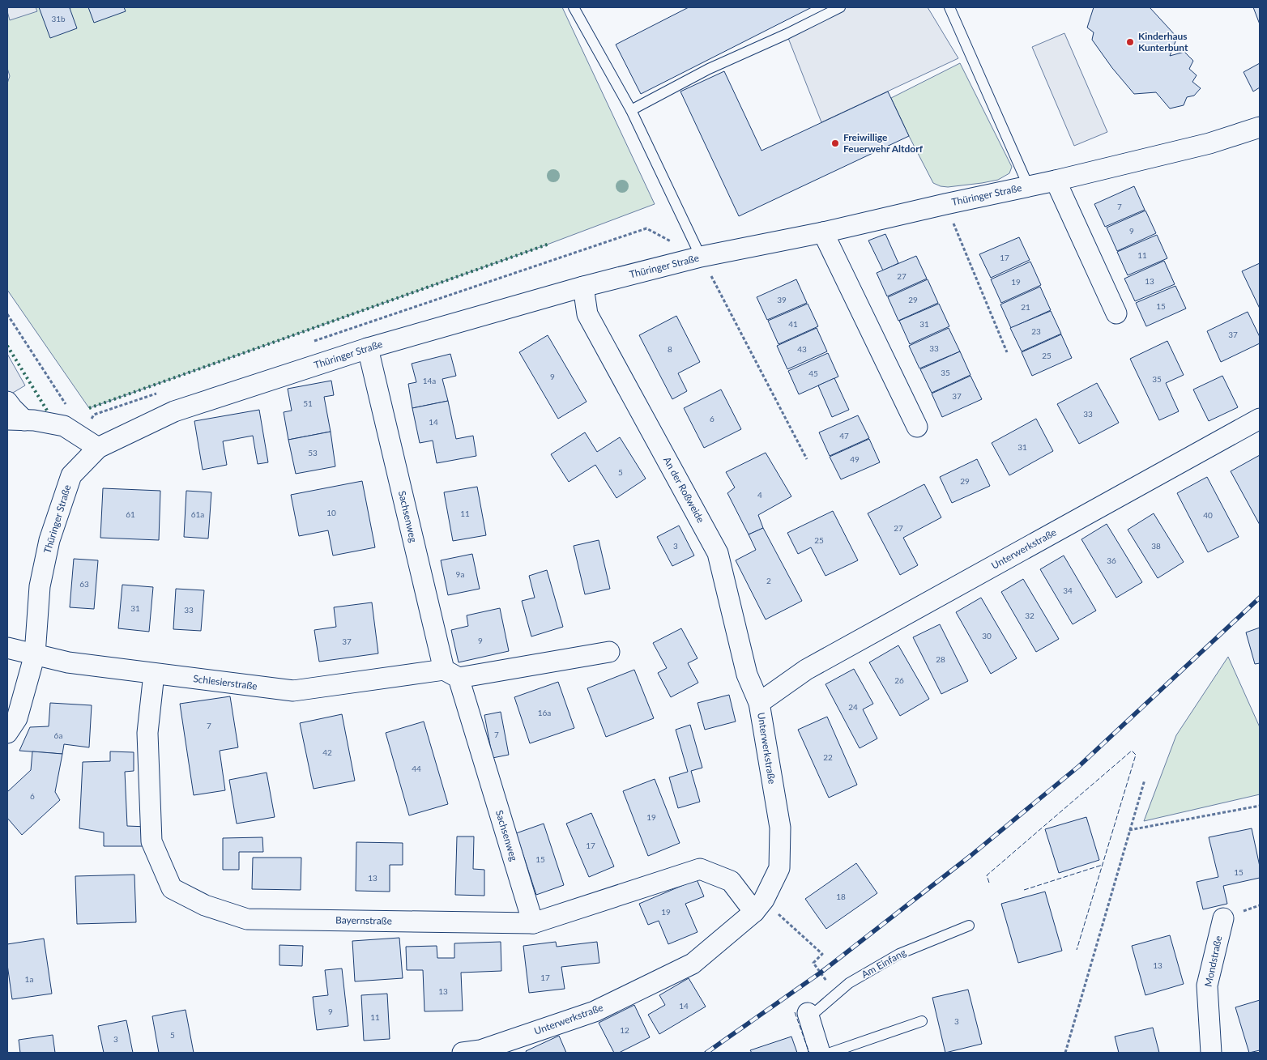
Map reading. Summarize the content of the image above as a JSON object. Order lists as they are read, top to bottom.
{
  "streets": {
    "street": [
      "Thüringer Straße",
      "An der Roßweide",
      "Sachsenweg",
      "Unterwerkstraße",
      "Schlesierstraße",
      "Bayernstraße",
      "Mondstraße",
      "Am Einfang"
    ]
  },
  "crossings": [
    ["Thüringer Straße", "An der Roßweide"],
    ["Thüringer Straße", "Sachsenweg"],
    ["Thüringer Straße", "Schlesierstraße"],
    ["An der Roßweide", "Unterwerkstraße"],
    ["Sachsenweg", "Schlesierstraße"],
    ["Sachsenweg", "Bayernstraße"],
    ["Unterwerkstraße", "Bayernstraße"],
    ["Schlesierstraße", "Bayernstraße"]
  ],
  "places": ["Kinderhaus Kunterbunt", "Freiwillige Feuerwehr Altdorf"],
  "house_numbers": [
    "31b",
    "7",
    "9",
    "11",
    "17",
    "27",
    "13",
    "19",
    "39",
    "29",
    "15",
    "21",
    "41",
    "31",
    "23",
    "37",
    "33",
    "8",
    "43",
    "25",
    "35",
    "45",
    "9",
    "35",
    "14a",
    "37",
    "51",
    "33",
    "6",
    "14",
    "47",
    "31",
    "53",
    "49",
    "5",
    "29",
    "4",
    "10",
    "11",
    "61",
    "61a",
    "40",
    "27",
    "25",
    "3",
    "38",
    "36",
    "9a",
    "2",
    "63",
    "34",
    "31",
    "33",
    "32",
    "30",
    "9",
    "37",
    "28",
    "26",
    "24",
    "16a",
    "7",
    "7",
    "6a",
    "42",
    "22",
    "44",
    "6",
    "19",
    "17",
    "15",
    "15",
    "13",
    "18",
    "19",
    "13",
    "17",
    "1a",
    "13",
    "14",
    "9",
    "11",
    "3",
    "12",
    "5",
    "3"
  ]
}
